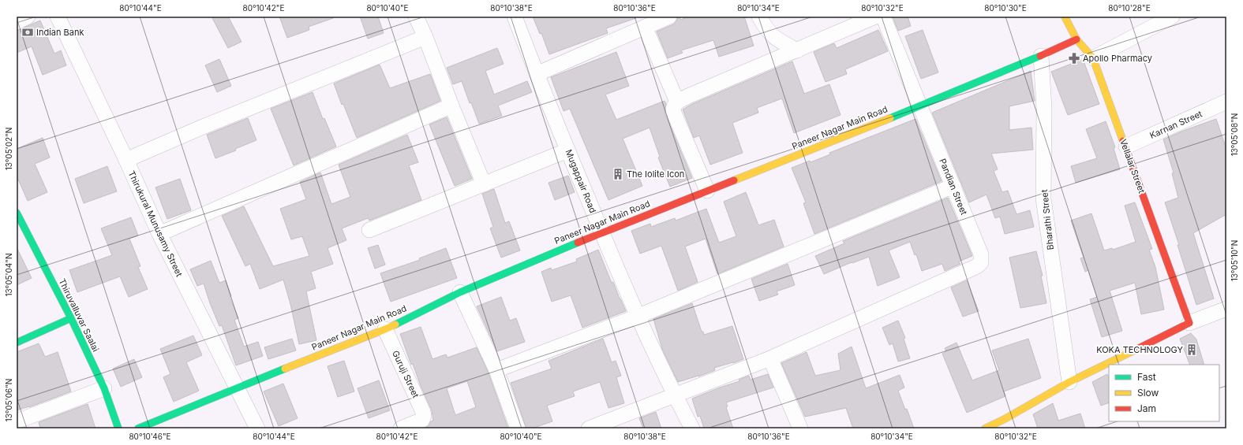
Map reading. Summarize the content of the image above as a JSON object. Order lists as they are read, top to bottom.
{
  "streets": {
    "street": [
      "Karnan Street",
      "Paneer Nagar Main Road",
      "Vellalar Street",
      "Mugappair Road",
      "Pandian Street",
      "Bharathi Street",
      "Thirukural Munusamy Street",
      "Thiruvalluvar Saalai",
      "Guruji Street"
    ]
  },
  "crossings": [
    ["Karnan Street", "Vellalar Street"],
    ["Paneer Nagar Main Road", "Vellalar Street"],
    ["Paneer Nagar Main Road", "Mugappair Road"],
    ["Paneer Nagar Main Road", "Pandian Street"],
    ["Paneer Nagar Main Road", "Bharathi Street"],
    ["Paneer Nagar Main Road", "Thirukural Munusamy Street"],
    ["Paneer Nagar Main Road", "Guruji Street"]
  ],
  "places": {
    "bank": ["Indian Bank"],
    "pharmacy": ["Apollo Pharmacy"],
    "building": ["The Iolite Icon", "KOKA TECHNOLOGY"]
  },
  "legend": ["Fast", "Slow", "Jam"],
  "coordinates": [
    "80°10'44\"E",
    "80°10'42\"E",
    "80°10'40\"E",
    "80°10'38\"E",
    "80°10'36\"E",
    "80°10'34\"E",
    "80°10'32\"E",
    "80°10'30\"E",
    "80°10'28\"E",
    "13°05'08\"N",
    "13°05'02\"N",
    "13°05'10\"N",
    "13°05'04\"N",
    "13°05'06\"N",
    "80°10'46\"E"
  ]
}
